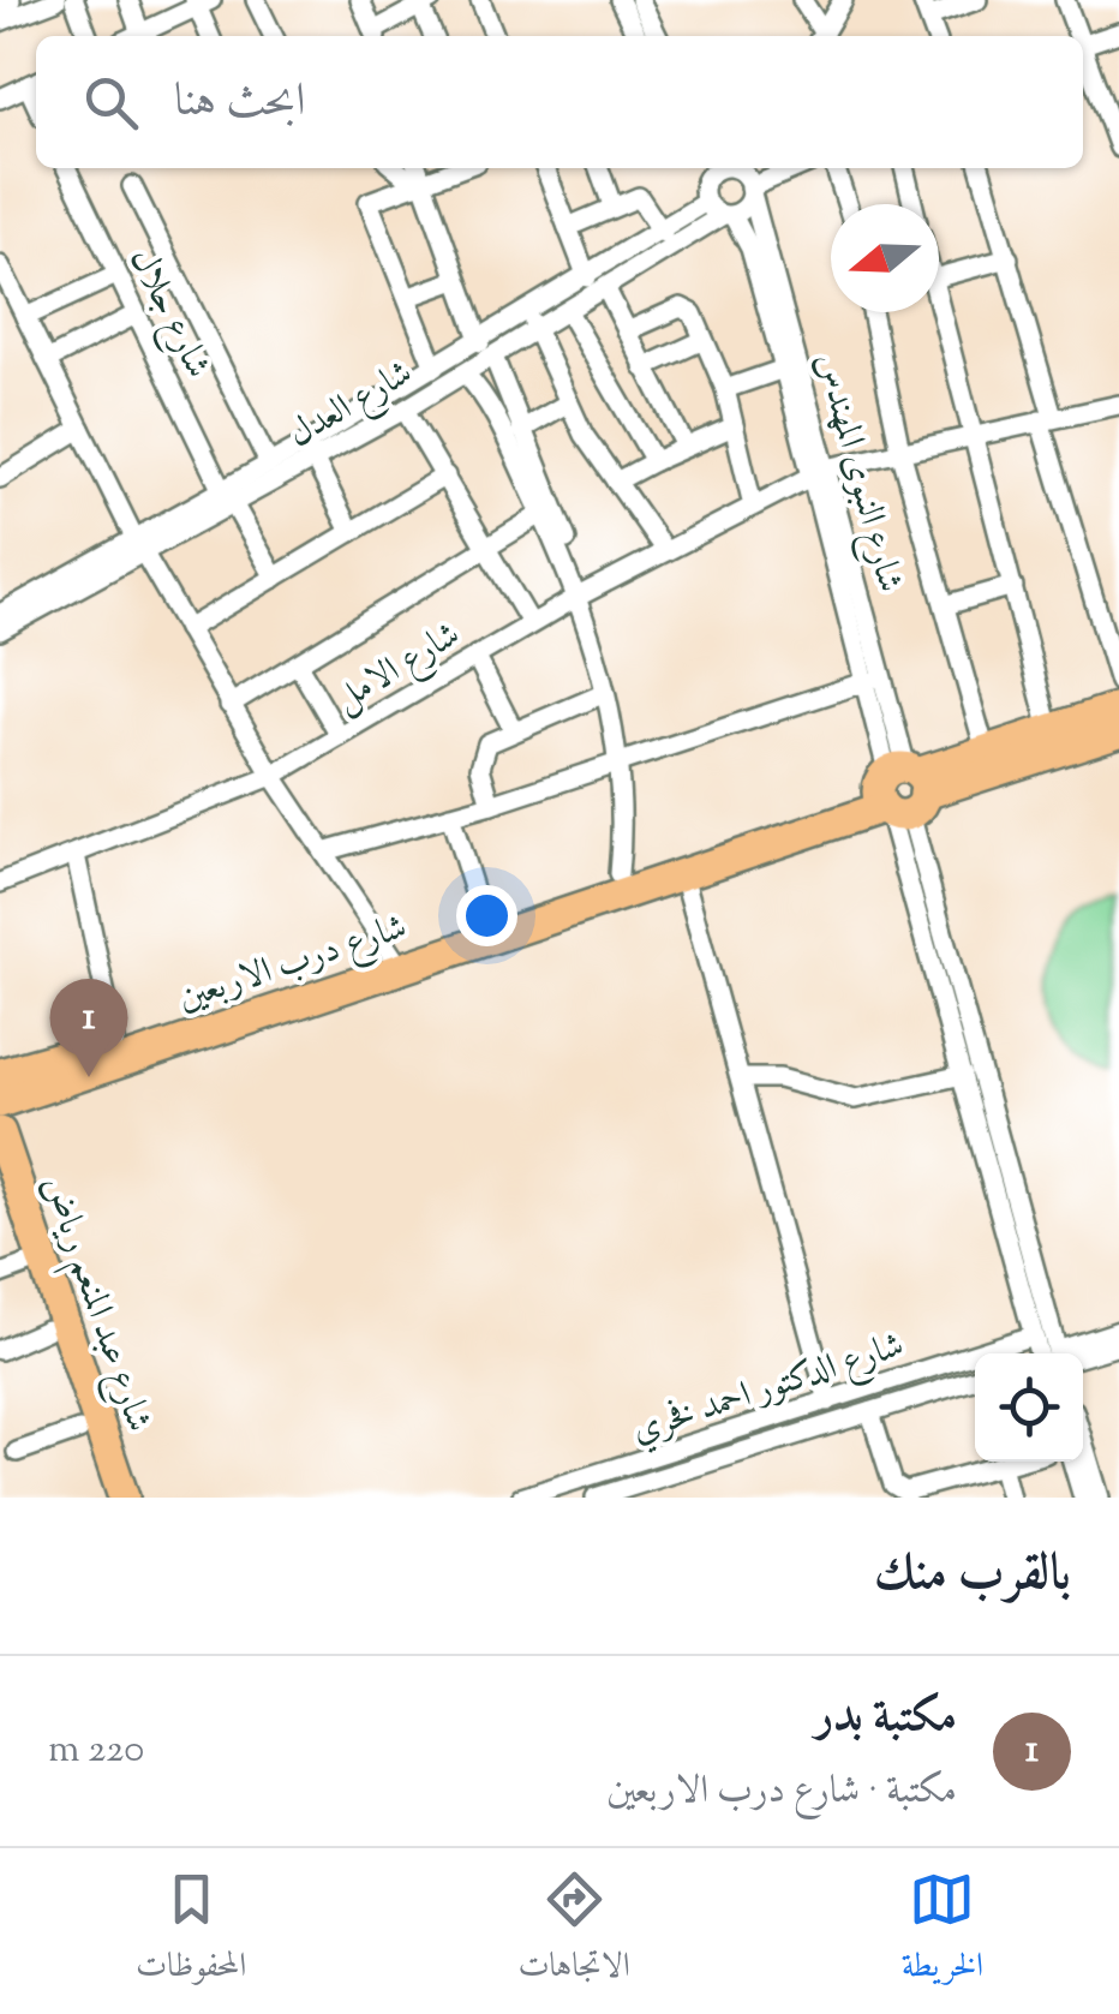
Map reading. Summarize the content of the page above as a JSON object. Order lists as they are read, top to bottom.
{
  "streets": {
    "highway": ["شارع درب الاربعين", "شارع عبد المنعم رياض"],
    "street": [
      "شارع جلال",
      "شارع العدل",
      "شارع النبوى المهندس",
      "شارع الامل",
      "شارع الدكتور احمد فخري"
    ]
  },
  "crossings": [
    ["شارع جلال", "شارع العدل"],
    ["شارع العدل", "شارع النبوى المهندس"],
    ["شارع النبوى المهندس", "شارع الامل"],
    ["شارع النبوى المهندس", "شارع درب الاربعين"],
    ["شارع النبوى المهندس", "شارع الدكتور احمد فخري"]
  ],
  "north": "left",
  "page": {
    "search": "ابحث هنا",
    "pins": "1",
    "heading": "بالقرب منك",
    "list": [
      {
        "mark": "1",
        "name": "مكتبة بدر",
        "note": "مكتبة · شارع درب الاربعين",
        "value": "220 m"
      }
    ],
    "nav": ["الخريطة", "الاتجاهات", "المحفوظات"]
  }
}
